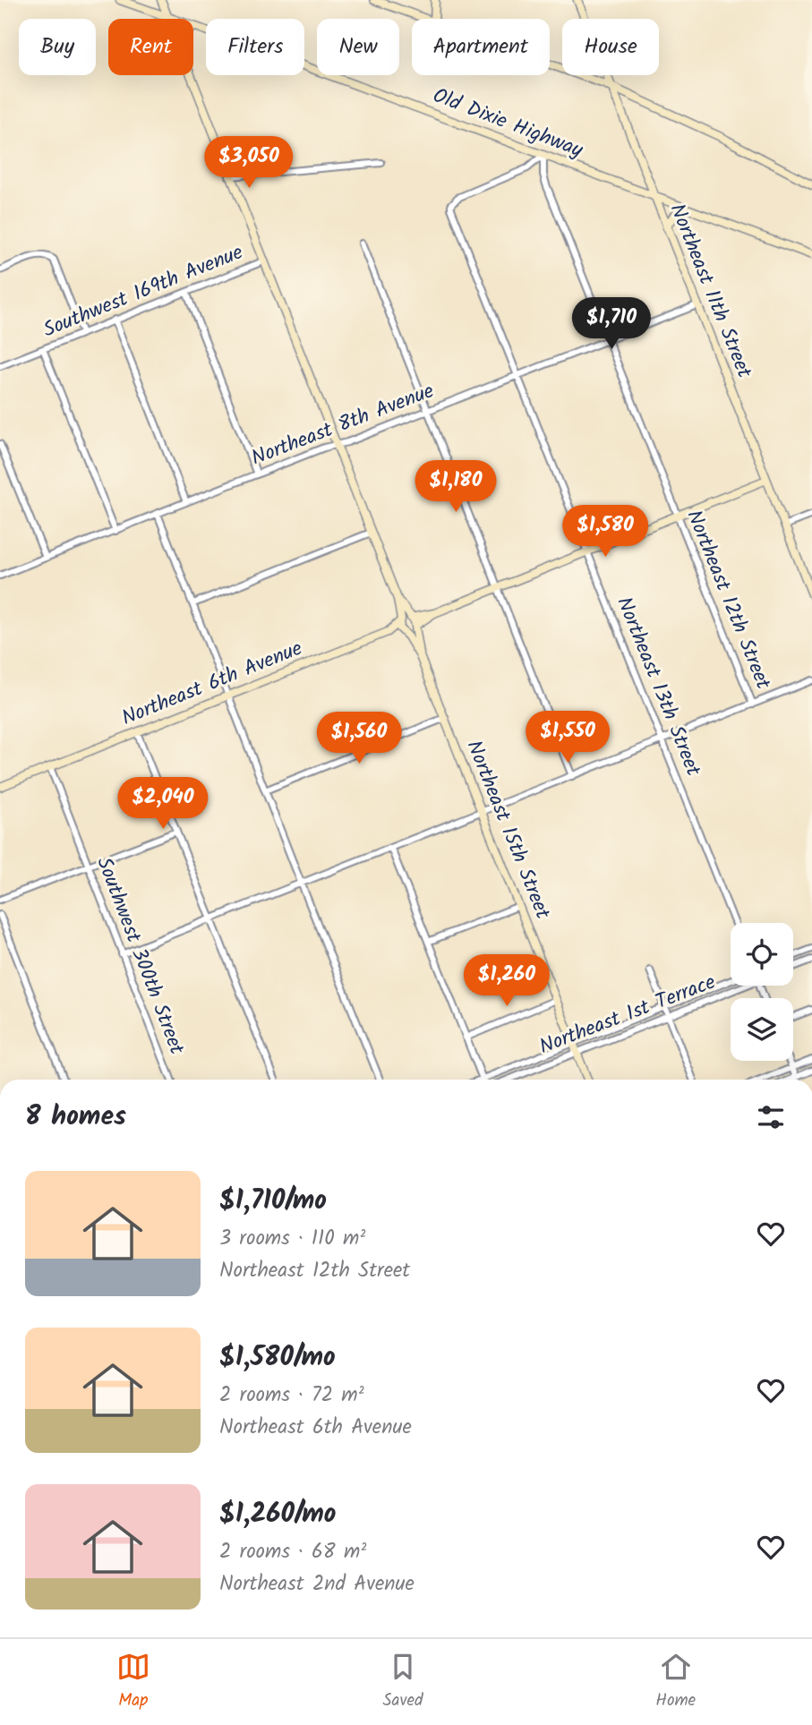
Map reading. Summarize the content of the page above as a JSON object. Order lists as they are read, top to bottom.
{
  "streets": {
    "street": [
      "Old Dixie Highway",
      "Northeast 11th Street",
      "Southwest 169th Avenue",
      "Northeast 8th Avenue",
      "Northeast 12th Street",
      "Northeast 6th Avenue",
      "Northeast 13th Street",
      "Northeast 15th Street",
      "Southwest 300th Street",
      "Northeast 1st Terrace"
    ]
  },
  "crossings": [
    ["Old Dixie Highway", "Northeast 11th Street"],
    ["Old Dixie Highway", "Northeast 12th Street"],
    ["Old Dixie Highway", "Northeast 13th Street"],
    ["Northeast 11th Street", "Northeast 8th Avenue"],
    ["Northeast 8th Avenue", "Northeast 12th Street"],
    ["Northeast 8th Avenue", "Northeast 13th Street"],
    ["Northeast 12th Street", "Northeast 13th Street"],
    ["Northeast 6th Avenue", "Northeast 15th Street"],
    ["Northeast 6th Avenue", "Southwest 300th Street"],
    ["Northeast 15th Street", "Northeast 1st Terrace"]
  ],
  "page": {
    "chip": [
      "Buy",
      "Rent",
      "Filters",
      "New",
      "Apartment",
      "House"
    ],
    "price": [
      "$3,050",
      "$1,710",
      "$1,180",
      "$1,580",
      "$1,550",
      "$1,560",
      "$2,040",
      "$1,260"
    ],
    "heading": "8 homes",
    "list": [
      {
        "name": "$1,710/mo",
        "note": "3 rooms · 110 m² · Northeast 12th Street"
      },
      {
        "name": "$1,580/mo",
        "note": "2 rooms · 72 m² · Northeast 6th Avenue"
      },
      {
        "name": "$1,260/mo",
        "note": "2 rooms · 68 m² · Northeast 2nd Avenue"
      }
    ],
    "tabs": ["Map", "Saved", "Home"]
  }
}
